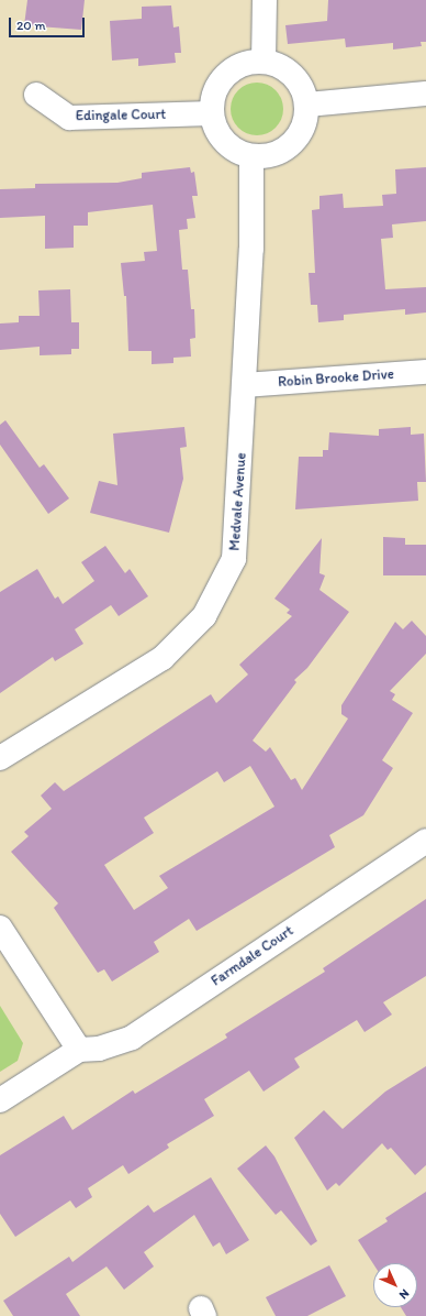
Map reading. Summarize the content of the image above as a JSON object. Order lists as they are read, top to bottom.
{
  "streets": {
    "street": [
      "Edingale Court",
      "Robin Brooke Drive",
      "Medvale Avenue",
      "Farmdale Court"
    ]
  },
  "crossings": [
    ["Edingale Court", "Medvale Avenue"],
    ["Robin Brooke Drive", "Medvale Avenue"]
  ],
  "scale_bar": "20 m",
  "north": "bottom right"
}
